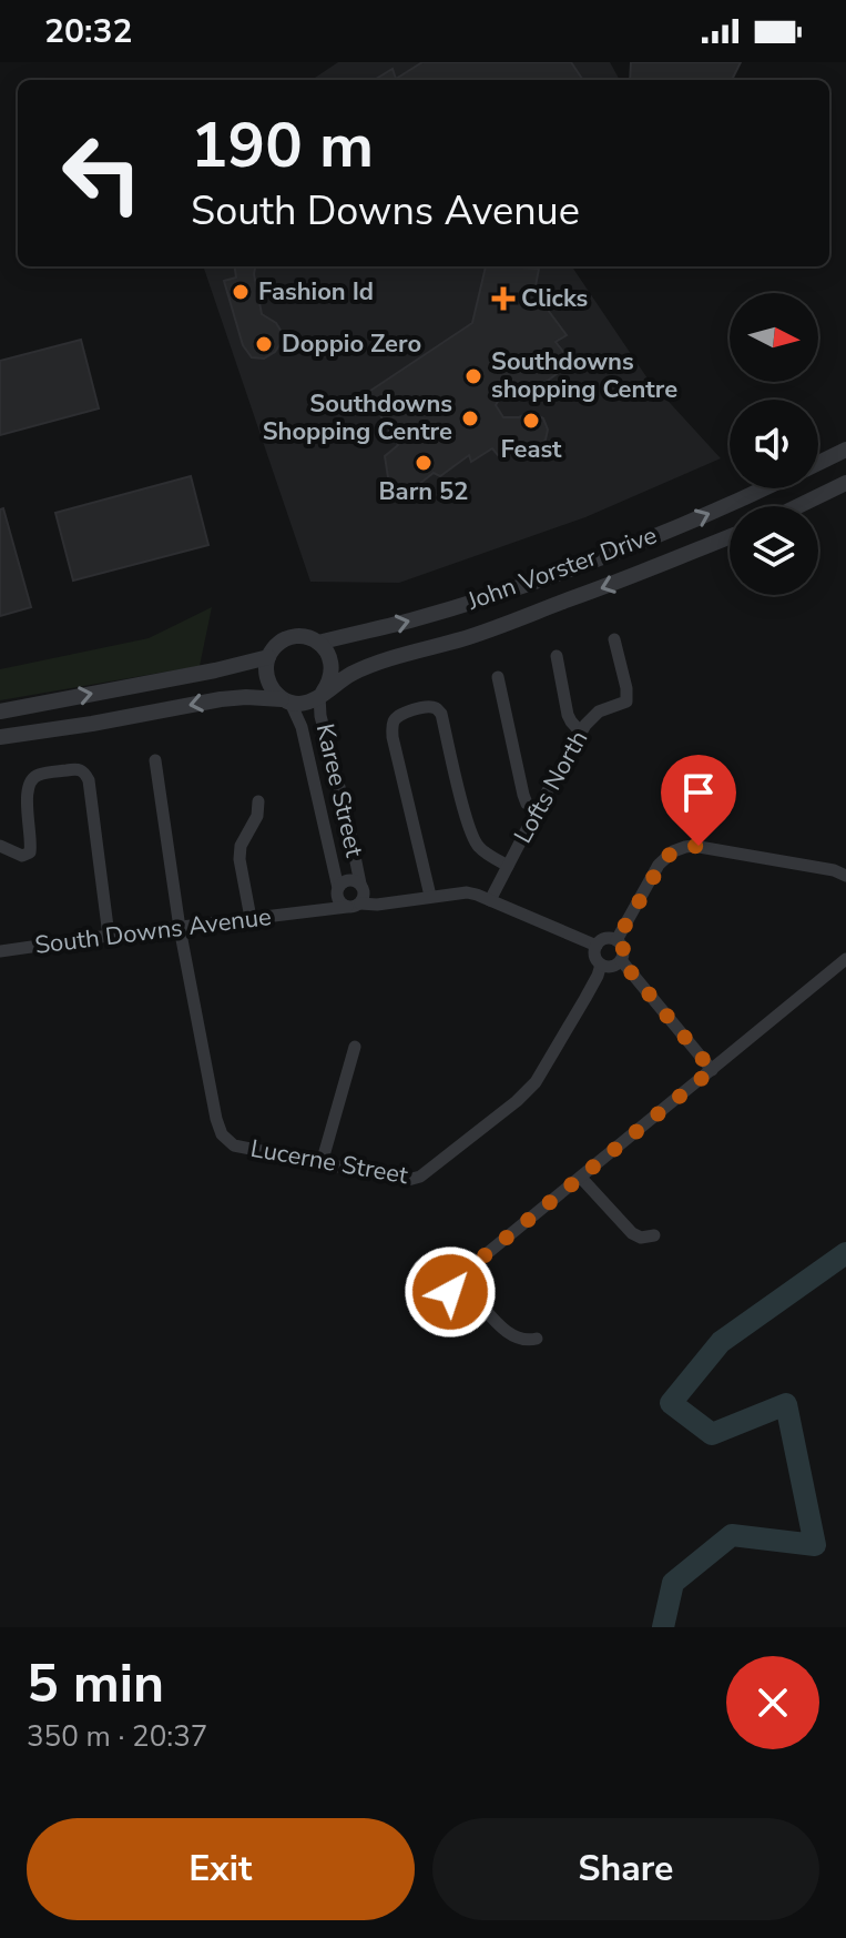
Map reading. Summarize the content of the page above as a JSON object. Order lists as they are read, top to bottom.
{
  "streets": {
    "street": [
      "John Vorster Drive",
      "Lofts North",
      "Karee Street",
      "South Downs Avenue",
      "Lucerne Street"
    ]
  },
  "crossings": [
    ["John Vorster Drive", "Karee Street"],
    ["Karee Street", "South Downs Avenue"],
    ["South Downs Avenue", "Lucerne Street"]
  ],
  "places": {
    "other": [
      "Fashion Id",
      "Doppio Zero",
      "Southdowns shopping Centre",
      "Southdowns Shopping Centre",
      "Feast",
      "Barn 52"
    ],
    "health": ["Clicks"]
  },
  "north": "right",
  "page": {
    "status": "20:32",
    "turn": ["190 m", "South Downs Avenue"],
    "heading": ["5 min", "350 m · 20:37"],
    "buttons": ["Exit", "Share"]
  }
}
